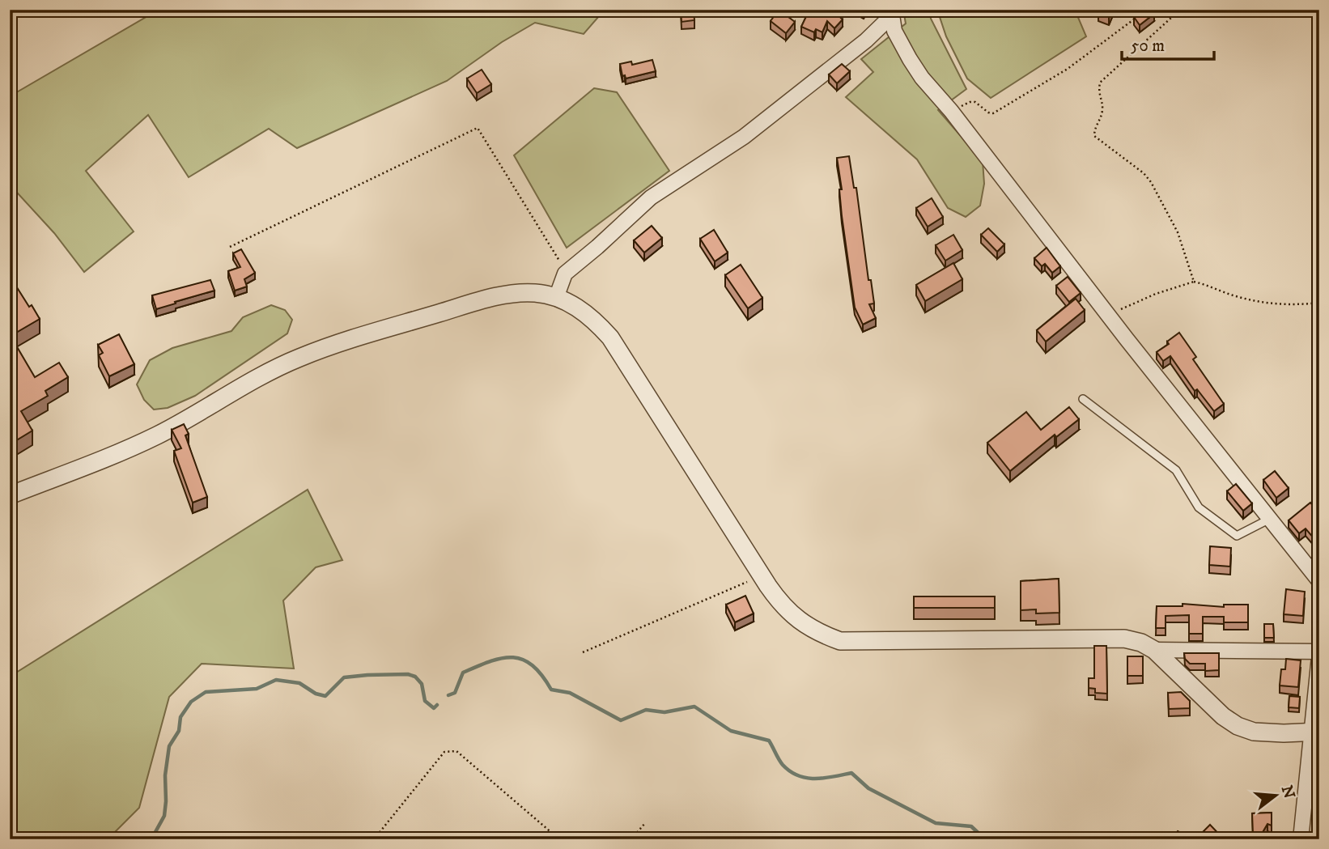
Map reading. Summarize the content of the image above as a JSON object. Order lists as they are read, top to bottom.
{
  "scale_bar": "50 m",
  "north": "right"
}
